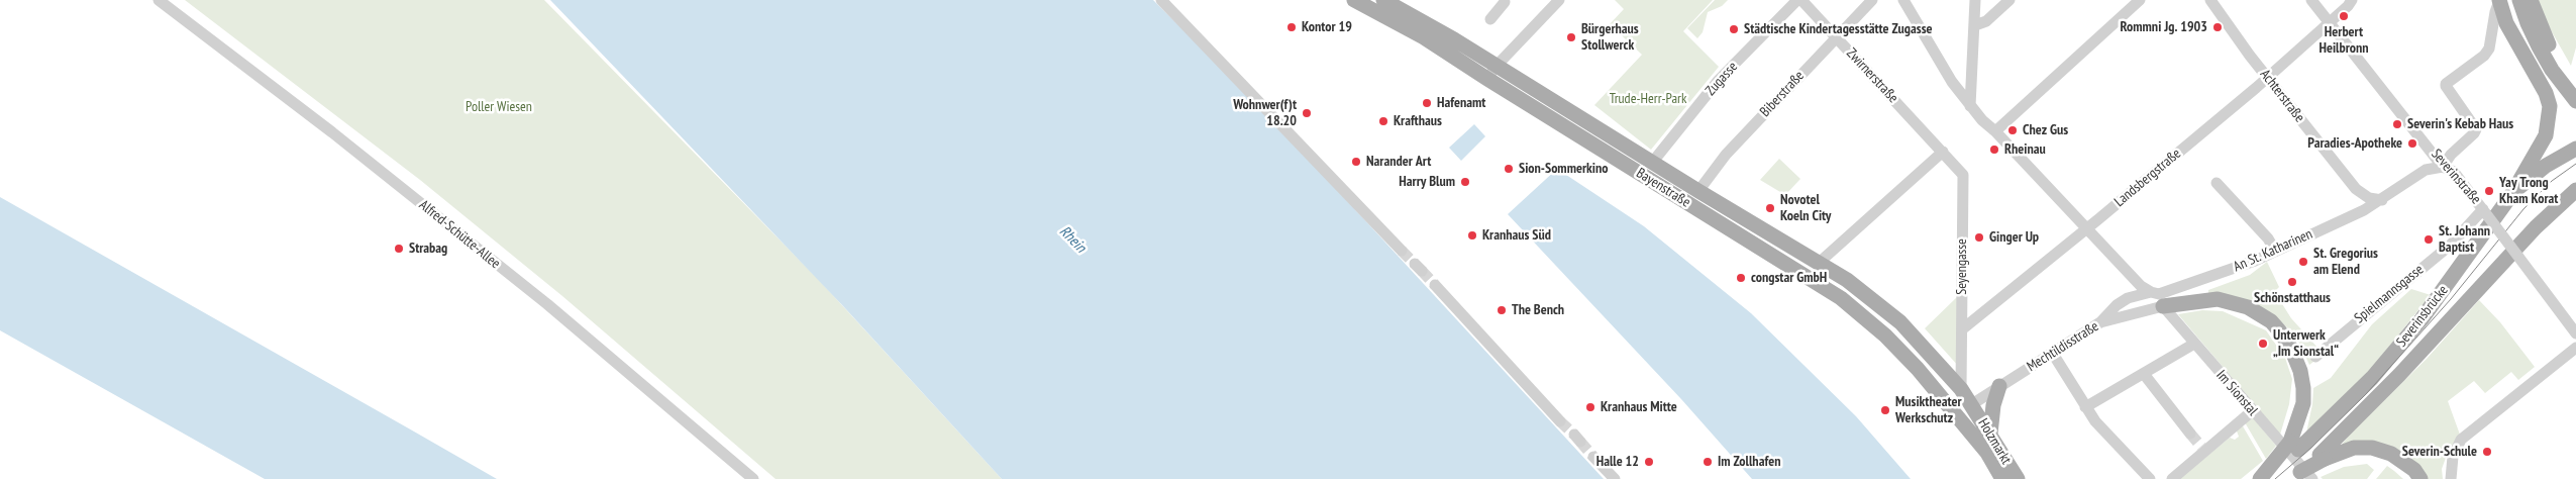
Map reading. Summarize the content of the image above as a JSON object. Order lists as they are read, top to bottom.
{
  "streets": {
    "main road": ["Bayenstraße", "Severinsbrücke", "Holzmarkt"],
    "street": [
      "Zwirnerstraße",
      "Zugasse",
      "Biberstraße",
      "Achterstraße",
      "Severinstraße",
      "Landsbergstraße",
      "Alfred-Schütte-Allee",
      "An St. Katharinen",
      "Seyengasse",
      "Spielmannsgasse",
      "Mechtildisstraße",
      "Im Sionstal"
    ]
  },
  "crossings": [
    ["Zwirnerstraße", "Zugasse"],
    ["Zwirnerstraße", "Biberstraße"],
    ["Zwirnerstraße", "Seyengasse"],
    ["Zugasse", "Bayenstraße"],
    ["Biberstraße", "Bayenstraße"],
    ["Achterstraße", "Landsbergstraße"],
    ["Achterstraße", "An St. Katharinen"],
    ["Severinstraße", "Landsbergstraße"],
    ["Severinstraße", "An St. Katharinen"],
    ["Severinstraße", "Spielmannsgasse"],
    ["Landsbergstraße", "Seyengasse"],
    ["Bayenstraße", "Seyengasse"],
    ["Bayenstraße", "Mechtildisstraße"],
    ["Bayenstraße", "Holzmarkt"],
    ["An St. Katharinen", "Mechtildisstraße"],
    ["Mechtildisstraße", "Im Sionstal"],
    ["Mechtildisstraße", "Holzmarkt"]
  ],
  "water": ["Rhein"],
  "parks": ["Trude-Herr-Park", "Poller Wiesen"],
  "places": [
    "Herbert Heilbronn",
    "Kontor 19",
    "Rommni Jg. 1903",
    "Städtische Kindertagesstätte Zugasse",
    "Bürgerhaus Stollwerck",
    "Hafenamt",
    "Wohnwer(f)t 18.20",
    "Krafthaus",
    "Severin's Kebab Haus",
    "Chez Gus",
    "Paradies-Apotheke",
    "Rheinau",
    "Narander Art",
    "Sion-Sommerkino",
    "Harry Blum",
    "Yay Trong Kham Korat",
    "Novotel Koeln City",
    "Kranhaus Süd",
    "Ginger Up",
    "St. Johann Baptist",
    "Strabag",
    "St. Gregorius am Elend",
    "congstar GmbH",
    "Schönstatthaus",
    "The Bench",
    "Unterwerk „Im Sionstal“",
    "Kranhaus Mitte",
    "Musiktheater Werkschutz",
    "Severin-Schule",
    "Halle 12",
    "Im Zollhafen"
  ]
}
